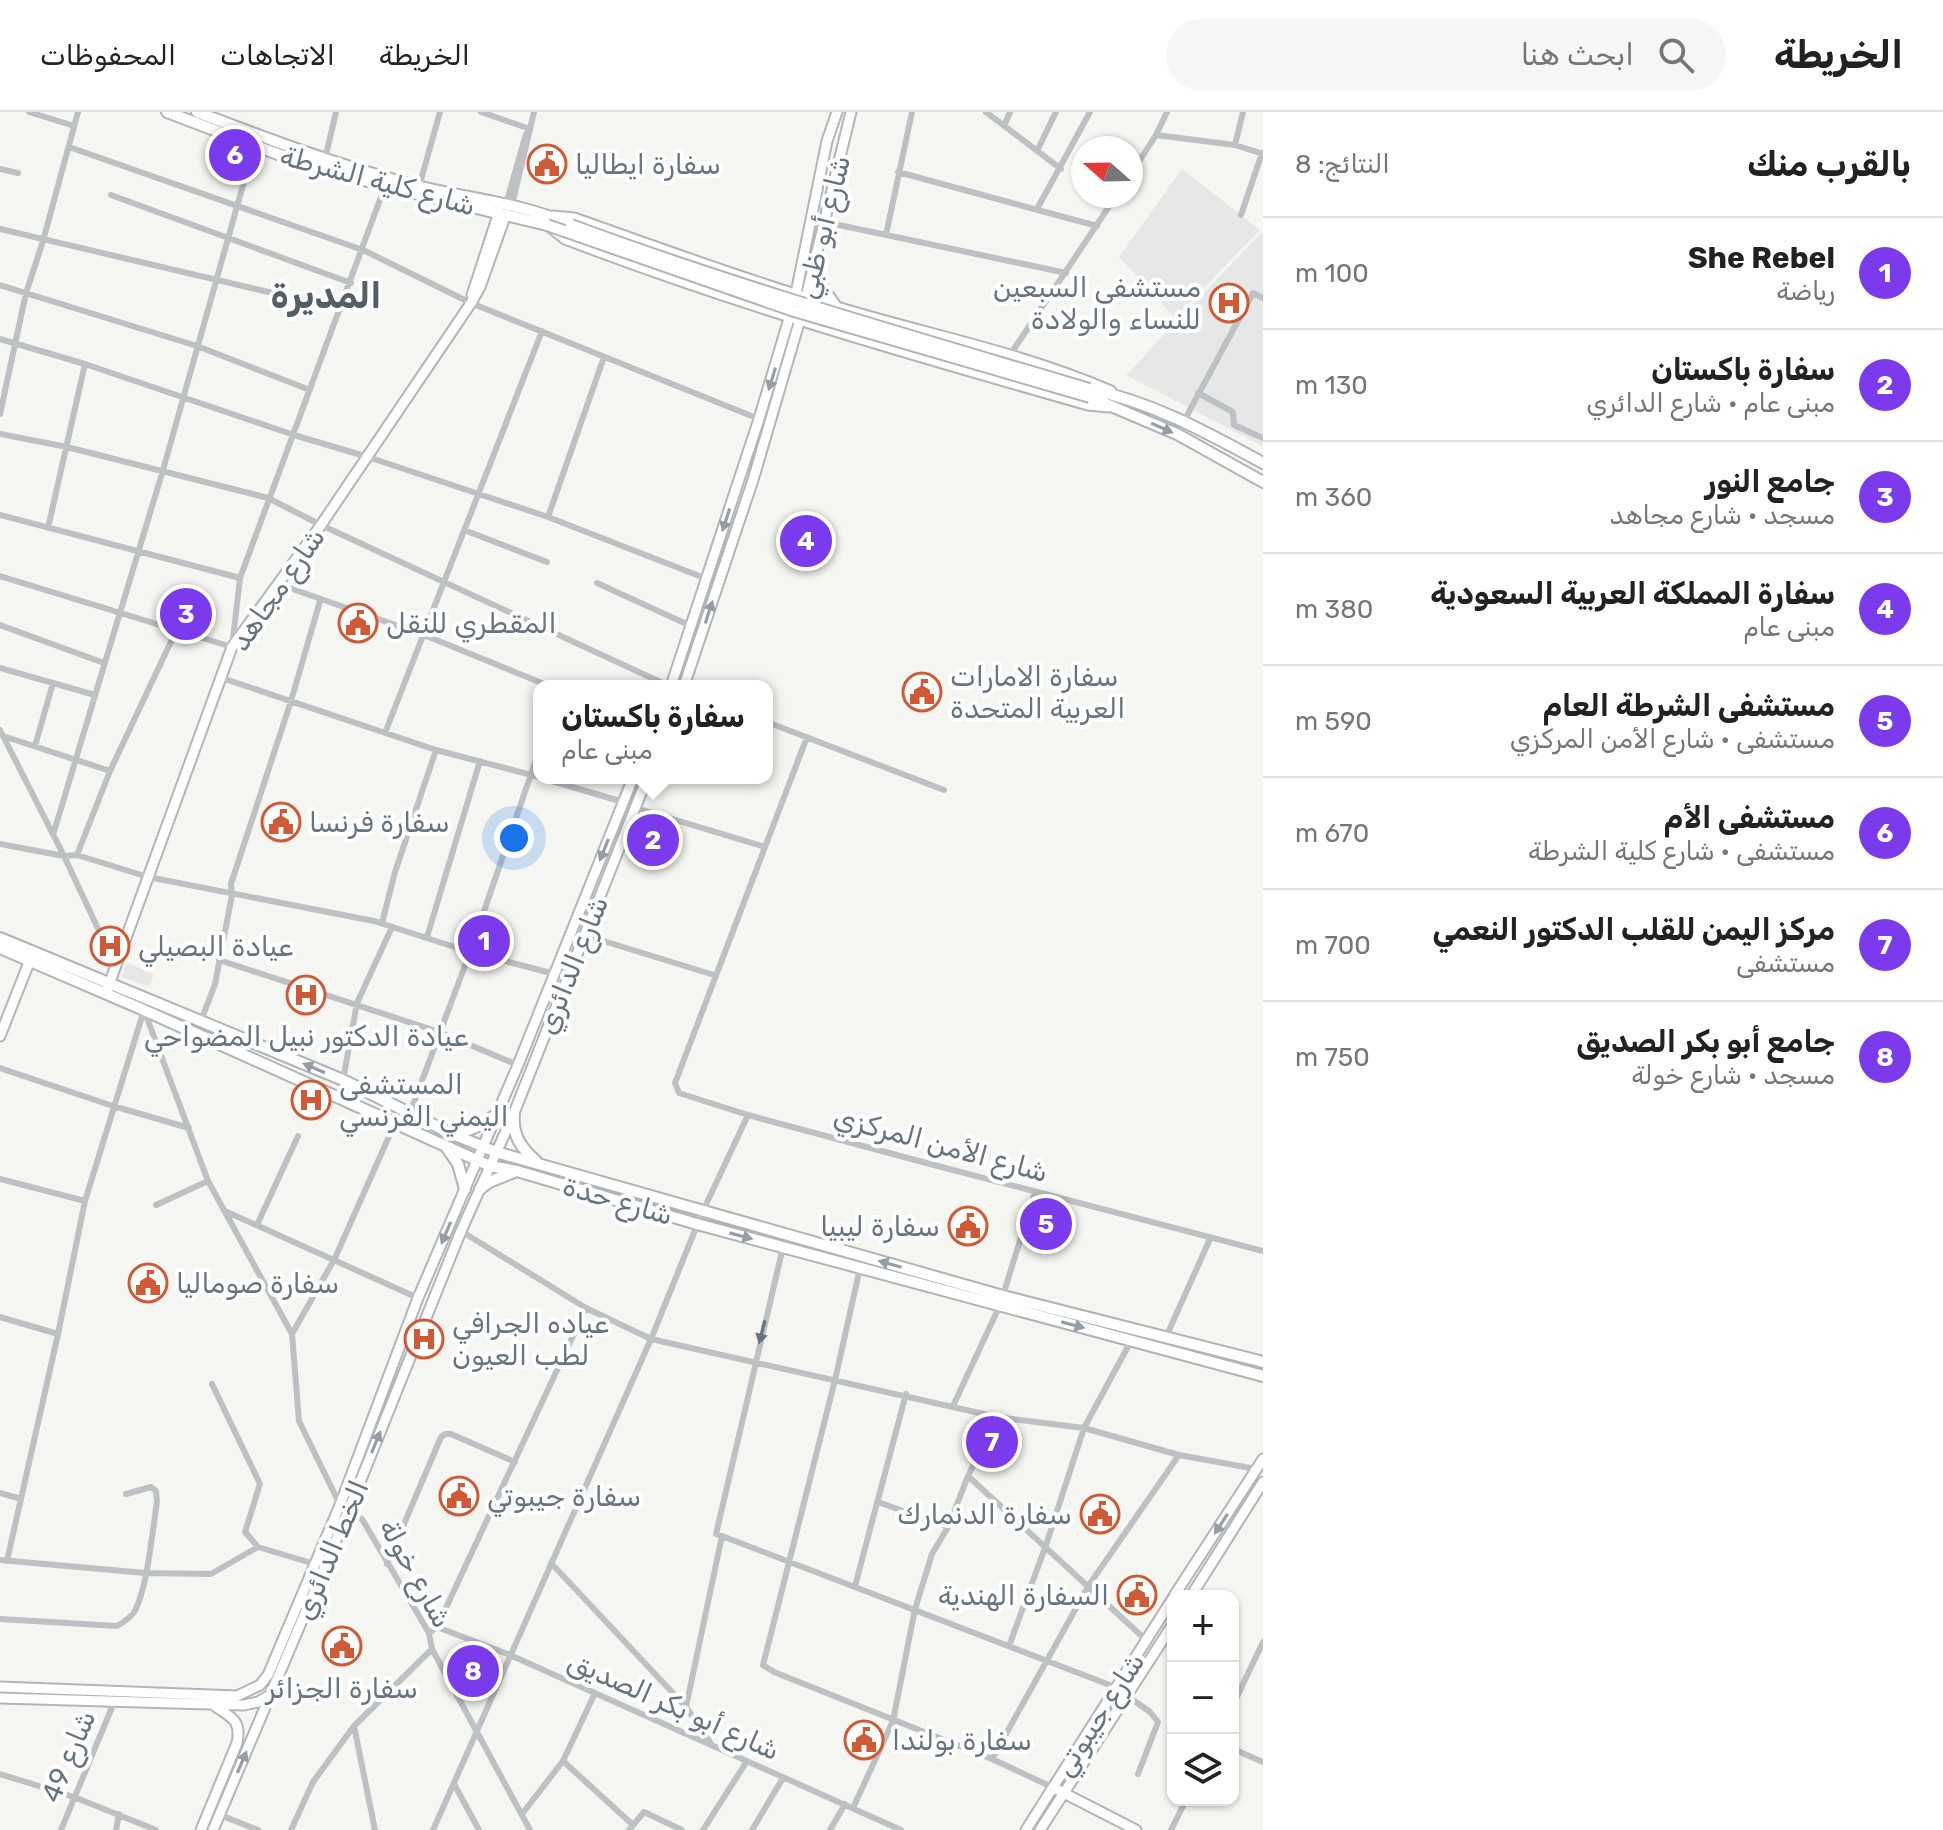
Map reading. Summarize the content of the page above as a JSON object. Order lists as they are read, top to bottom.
{
  "streets": {
    "main road": [
      "شارع كلية الشرطة",
      "شارع أبو ظبي",
      "شارع مجاهد",
      "شارع الدائري",
      "شارع حدة",
      "الخط الدائري",
      "شارع جيبوتي"
    ],
    "street": [
      "شارع الأمن المركزي",
      "شارع خولة",
      "شارع أبو بكر الصديق",
      "شارع 49"
    ]
  },
  "crossings": [
    ["شارع كلية الشرطة", "شارع مجاهد"],
    ["شارع مجاهد", "شارع حدة"],
    ["شارع الدائري", "شارع حدة"],
    ["شارع الدائري", "الخط الدائري"],
    ["شارع حدة", "الخط الدائري"],
    ["الخط الدائري", "شارع خولة"],
    ["الخط الدائري", "شارع 49"]
  ],
  "districts": ["المديرة"],
  "places": {
    "public building": [
      "سفارة ايطاليا",
      "المقطري للنقل",
      "سفارة الامارات العربية المتحدة",
      "سفارة فرنسا",
      "سفارة ليبيا",
      "سفارة صوماليا",
      "سفارة جيبوتي",
      "سفارة الدنمارك",
      "السفارة الهندية",
      "سفارة الجزائر",
      "سفارة بولندا"
    ],
    "hospital": [
      "مستشفى السبعين للنساء والولادة",
      "عيادة البصيلي",
      "عيادة الدكتور نبيل المضواحي",
      "المستشفى اليمني الفرنسي",
      "عياده الجرافي لطب العيون"
    ]
  },
  "north": "left",
  "page": {
    "header": "الخريطة",
    "search": "ابحث هنا",
    "nav": ["الخريطة", "الاتجاهات", "المحفوظات"],
    "heading": ["بالقرب منك", "النتائج: 8"],
    "pins": [
      "6",
      "4",
      "3",
      "2",
      "1",
      "5",
      "7",
      "8"
    ],
    "list": [
      {
        "mark": "1",
        "name": "She Rebel",
        "note": "رياضة",
        "value": "100 m"
      },
      {
        "mark": "2",
        "name": "سفارة باكستان",
        "note": "مبنى عام · شارع الدائري",
        "value": "130 m"
      },
      {
        "mark": "3",
        "name": "جامع النور",
        "note": "مسجد · شارع مجاهد",
        "value": "360 m"
      },
      {
        "mark": "4",
        "name": "سفارة المملكة العربية السعودية",
        "note": "مبنى عام",
        "value": "380 m"
      },
      {
        "mark": "5",
        "name": "مستشفى الشرطة العام",
        "note": "مستشفى · شارع الأمن المركزي",
        "value": "590 m"
      },
      {
        "mark": "6",
        "name": "مستشفى الأم",
        "note": "مستشفى · شارع كلية الشرطة",
        "value": "670 m"
      },
      {
        "mark": "7",
        "name": "مركز اليمن للقلب الدكتور النعمي",
        "note": "مستشفى",
        "value": "700 m"
      },
      {
        "mark": "8",
        "name": "جامع أبو بكر الصديق",
        "note": "مسجد · شارع خولة",
        "value": "750 m"
      }
    ],
    "popup": ["سفارة باكستان", "مبنى عام"],
    "map_buttons": ["+", "−"]
  }
}
